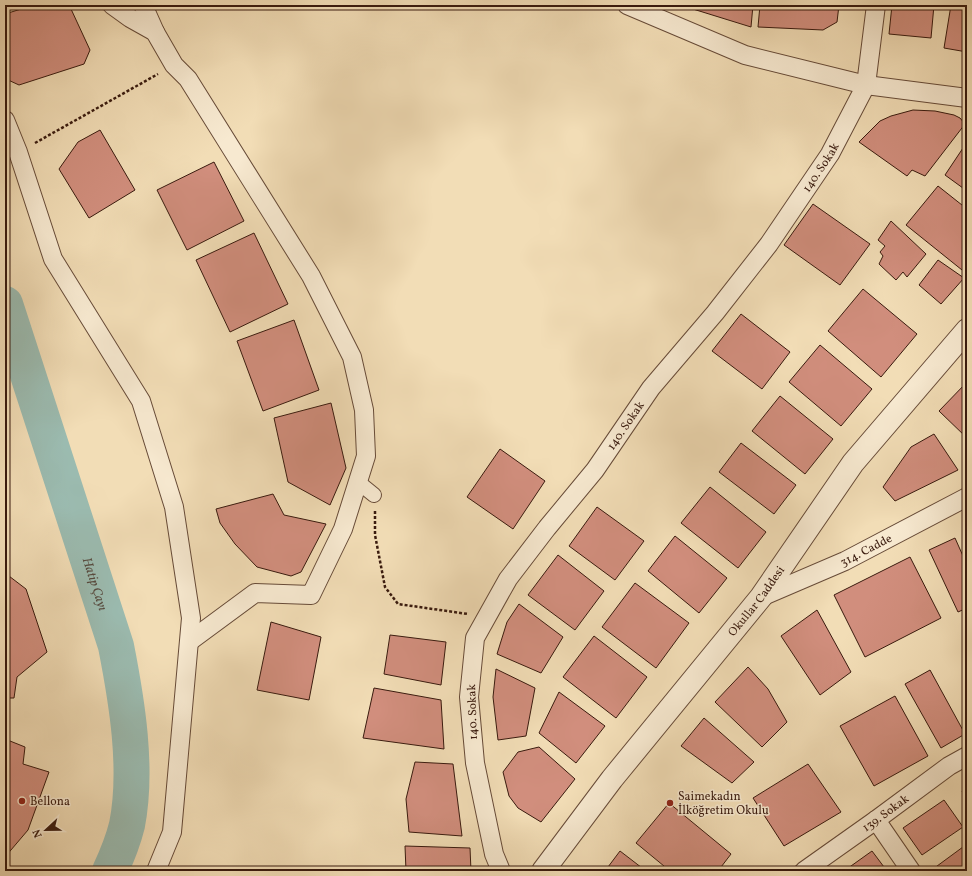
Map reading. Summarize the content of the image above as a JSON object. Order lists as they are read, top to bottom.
{
  "streets": {
    "street": [
      "140. Sokak",
      "314. Cadde",
      "Okullar Caddesi",
      "139. Sokak"
    ]
  },
  "crossings": [
    ["314. Cadde", "Okullar Caddesi"]
  ],
  "water": ["Hatip Çayı"],
  "places": ["Bellona", "Saimekadın İlköğretim Okulu"],
  "north": "left"
}
